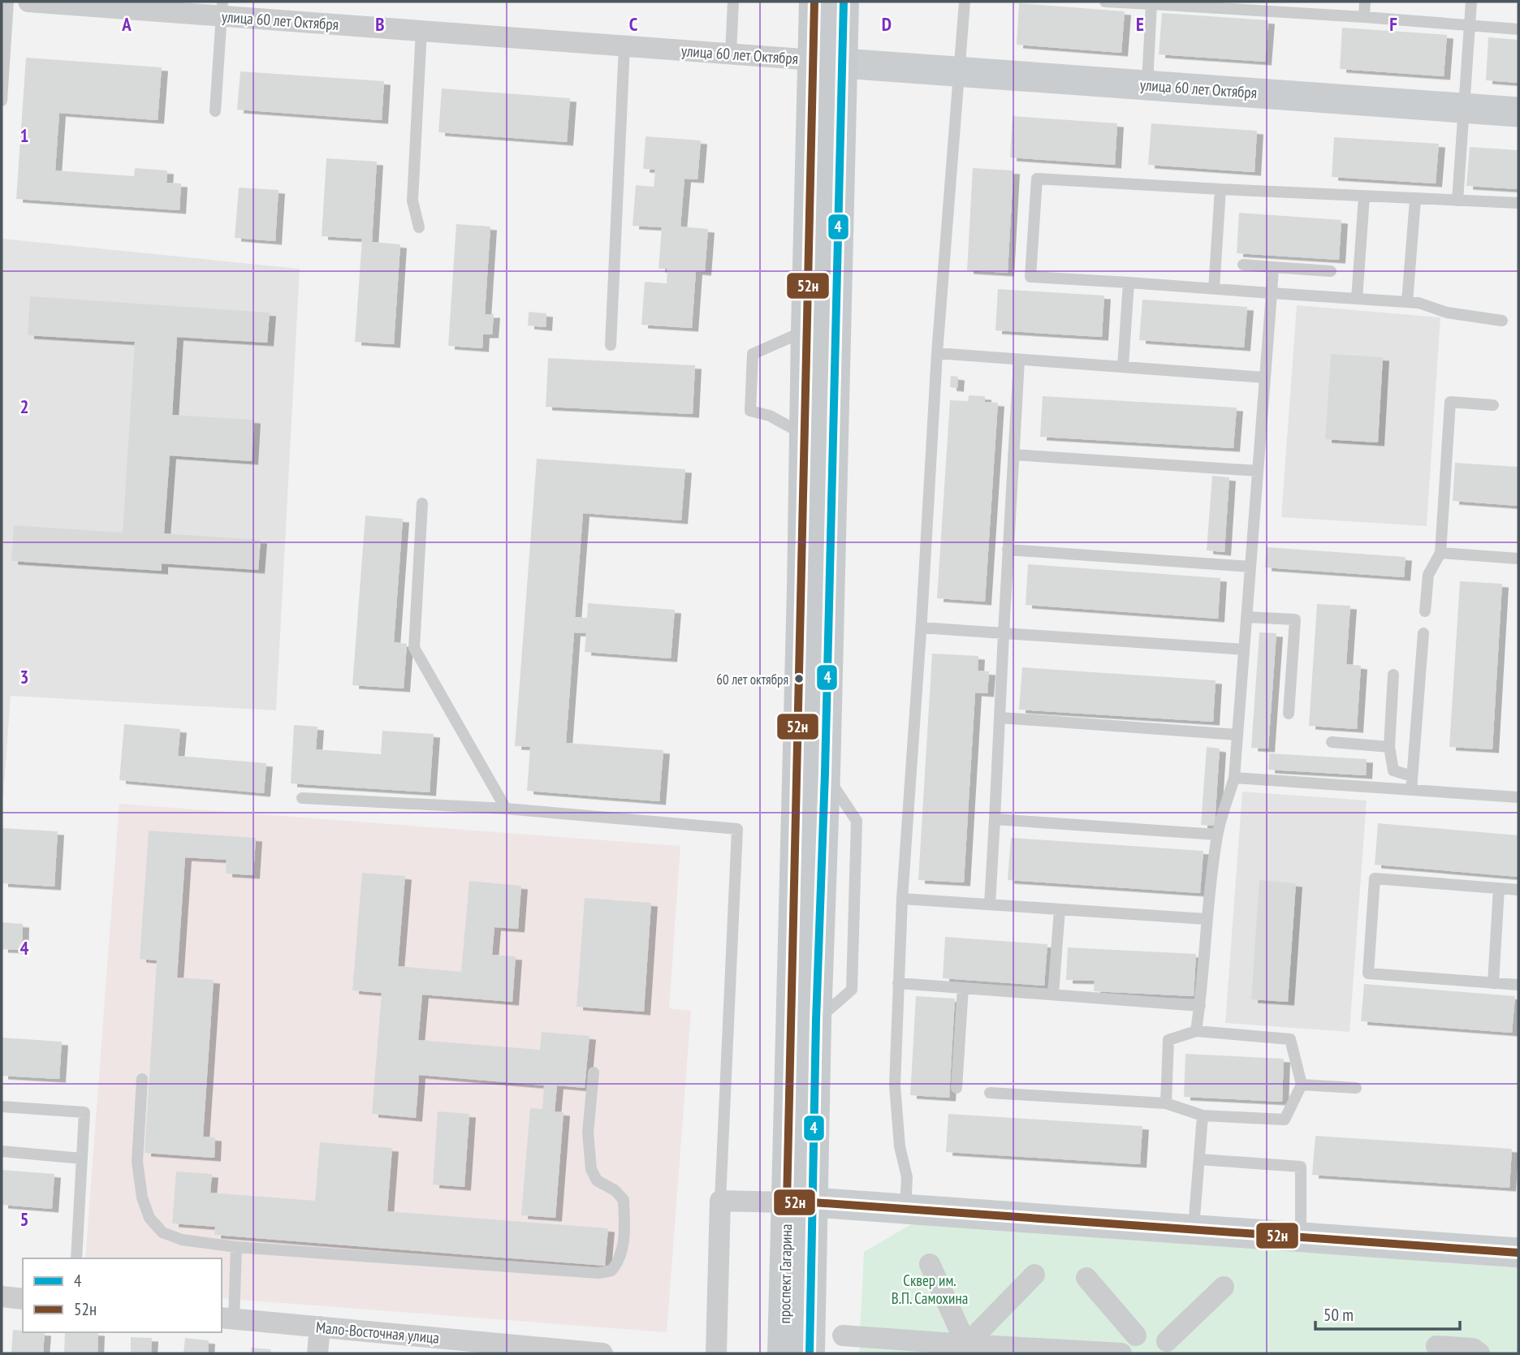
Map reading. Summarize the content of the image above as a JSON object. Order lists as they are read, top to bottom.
{
  "streets": {
    "main road": ["улица 60 лет Октября", "проспект Гагарина"],
    "street": ["Мало-Восточная улица"]
  },
  "crossings": [
    ["улица 60 лет Октября", "проспект Гагарина"]
  ],
  "parks": ["Сквер им. В.П. Самохина"],
  "places": ["60 лет октября"],
  "lines": ["transit line 4", "transit line 52н"],
  "legend": ["4", "52н"],
  "scale_bar": "50 m",
  "grid": {
    "columns": [
      "A",
      "B",
      "C",
      "D",
      "E",
      "F"
    ],
    "rows": [
      "1",
      "2",
      "3",
      "4",
      "5"
    ]
  }
}
